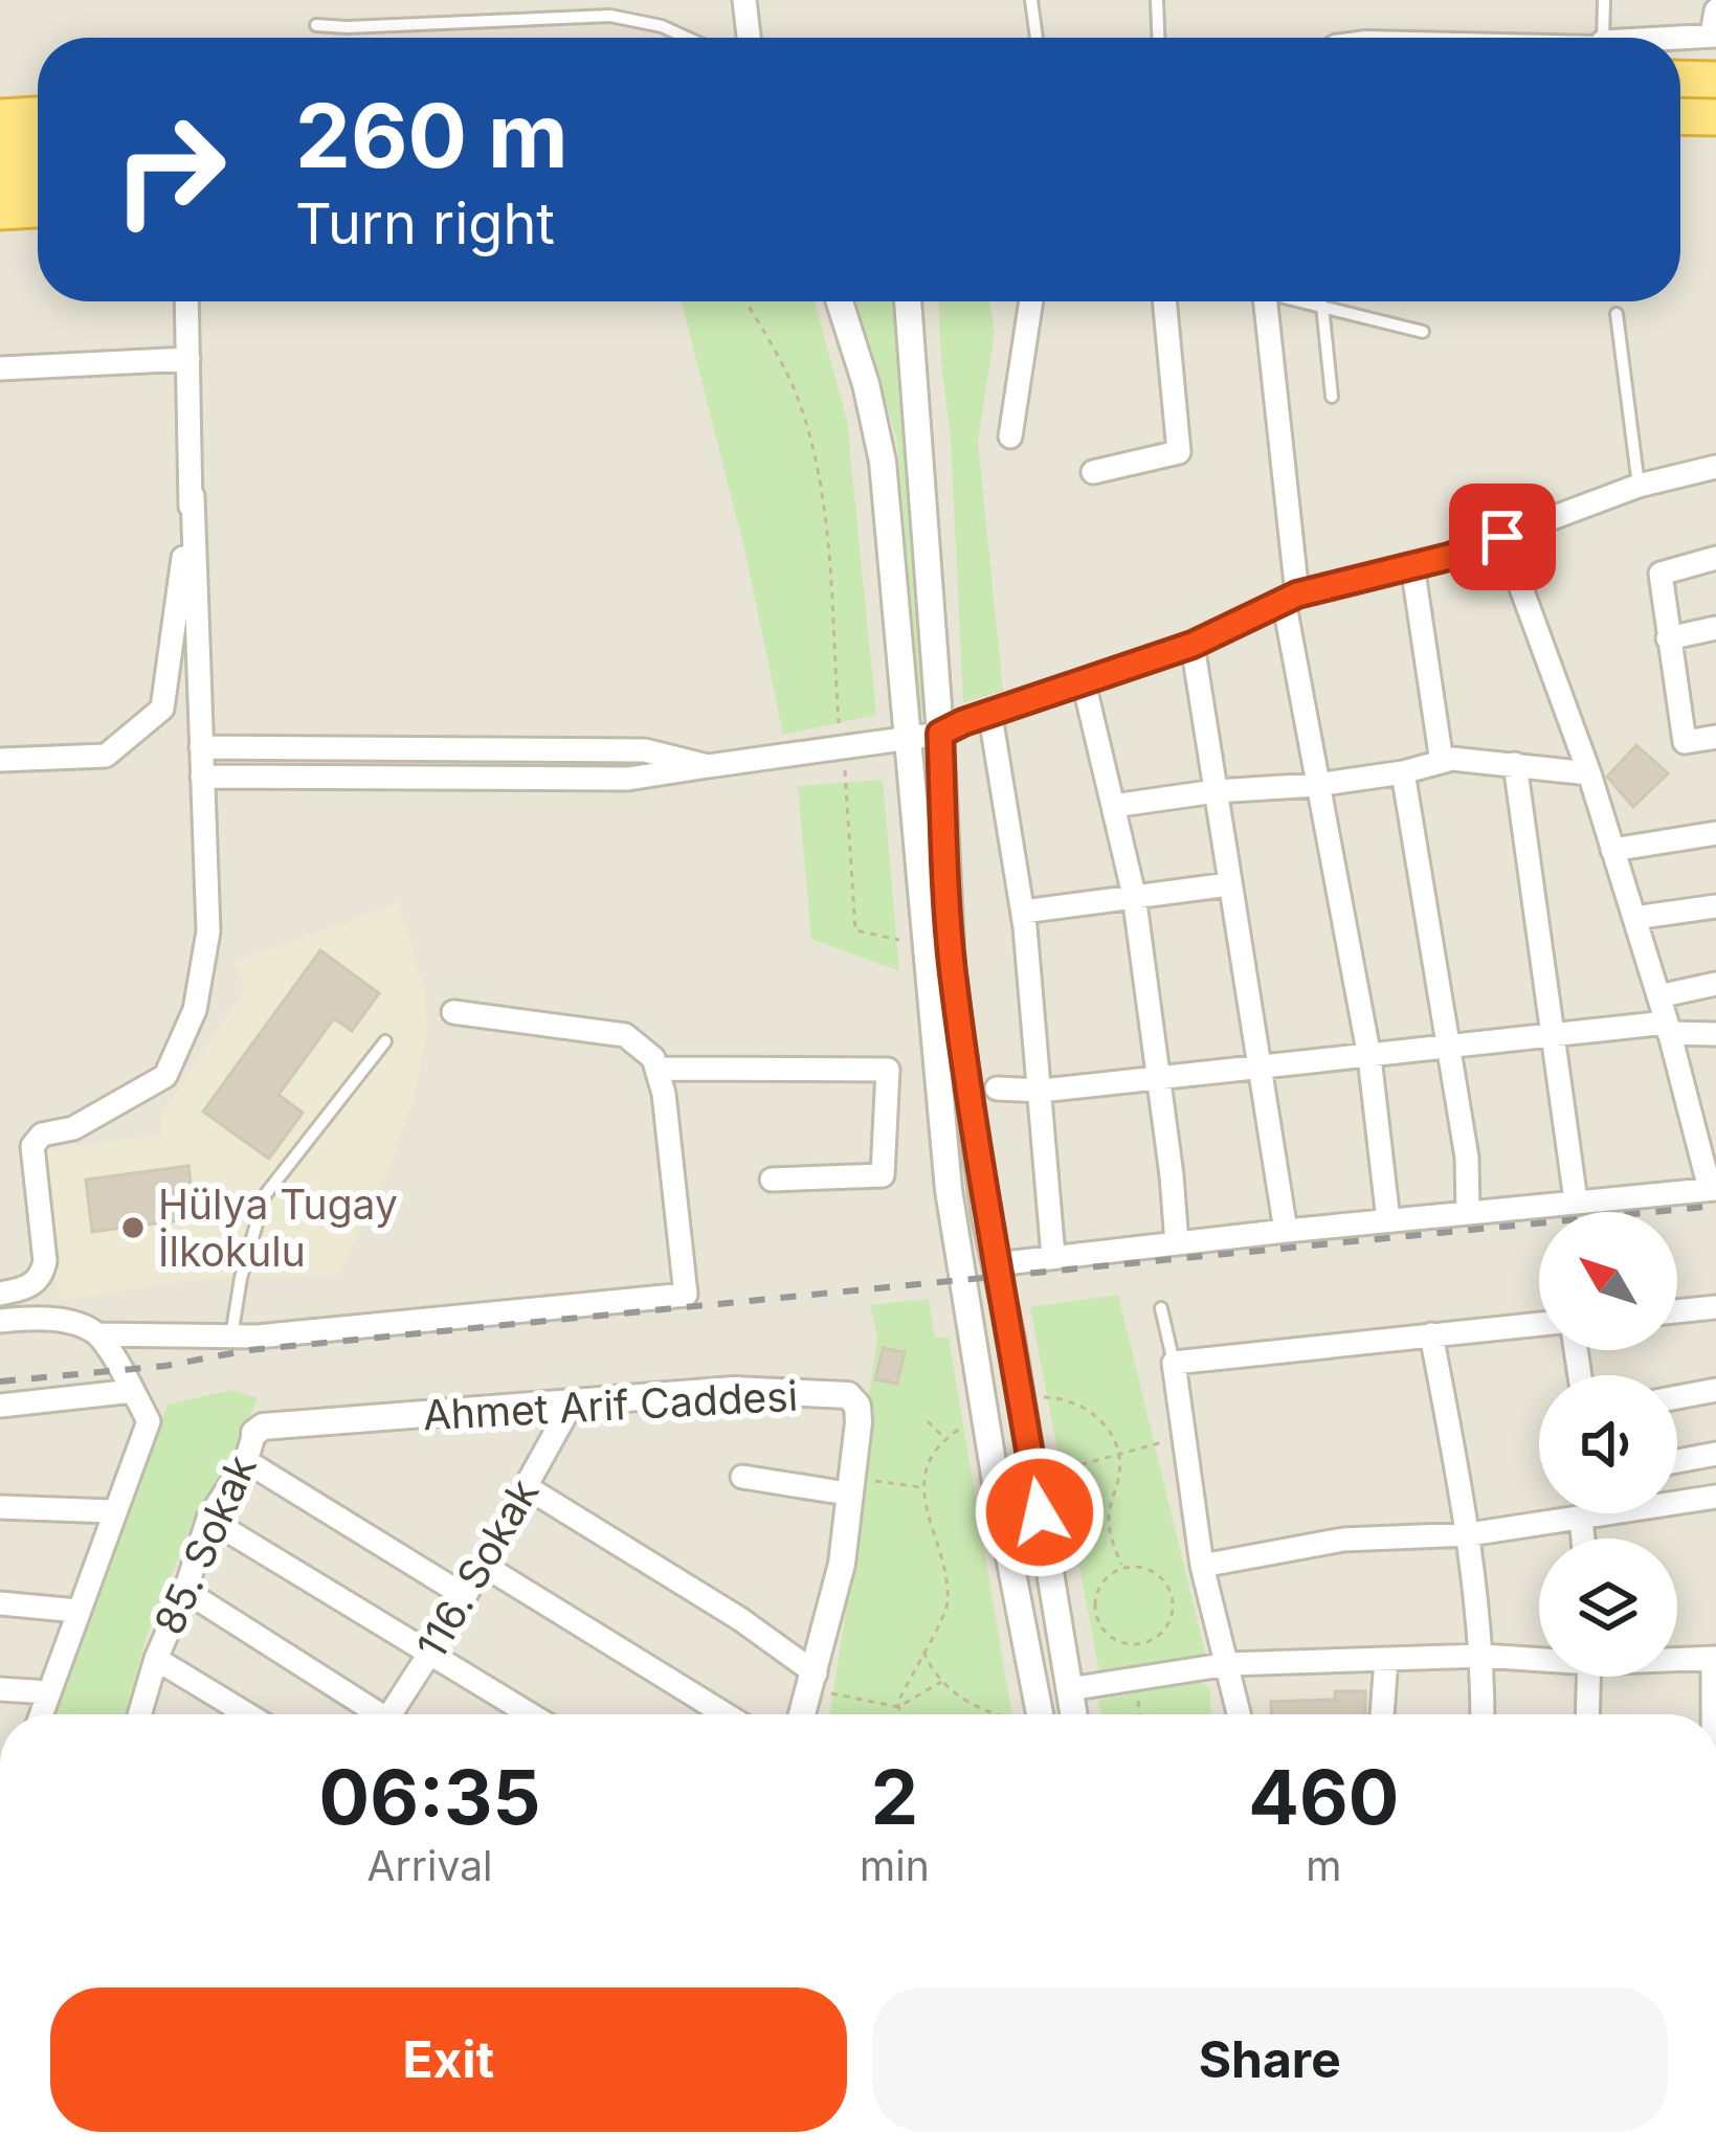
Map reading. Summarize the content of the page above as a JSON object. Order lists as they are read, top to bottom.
{
  "streets": {
    "street": ["Ahmet Arif Caddesi", "85. Sokak", "116. Sokak"]
  },
  "crossings": [
    ["Ahmet Arif Caddesi", "85. Sokak"],
    ["Ahmet Arif Caddesi", "116. Sokak"]
  ],
  "places": ["Hülya Tugay İlkokulu"],
  "north": "top left",
  "page": {
    "turn": ["260 m", "Turn right"],
    "eta": [
      "06:35",
      "Arrival",
      "2",
      "min",
      "460",
      "m"
    ],
    "buttons": ["Exit", "Share"]
  }
}
